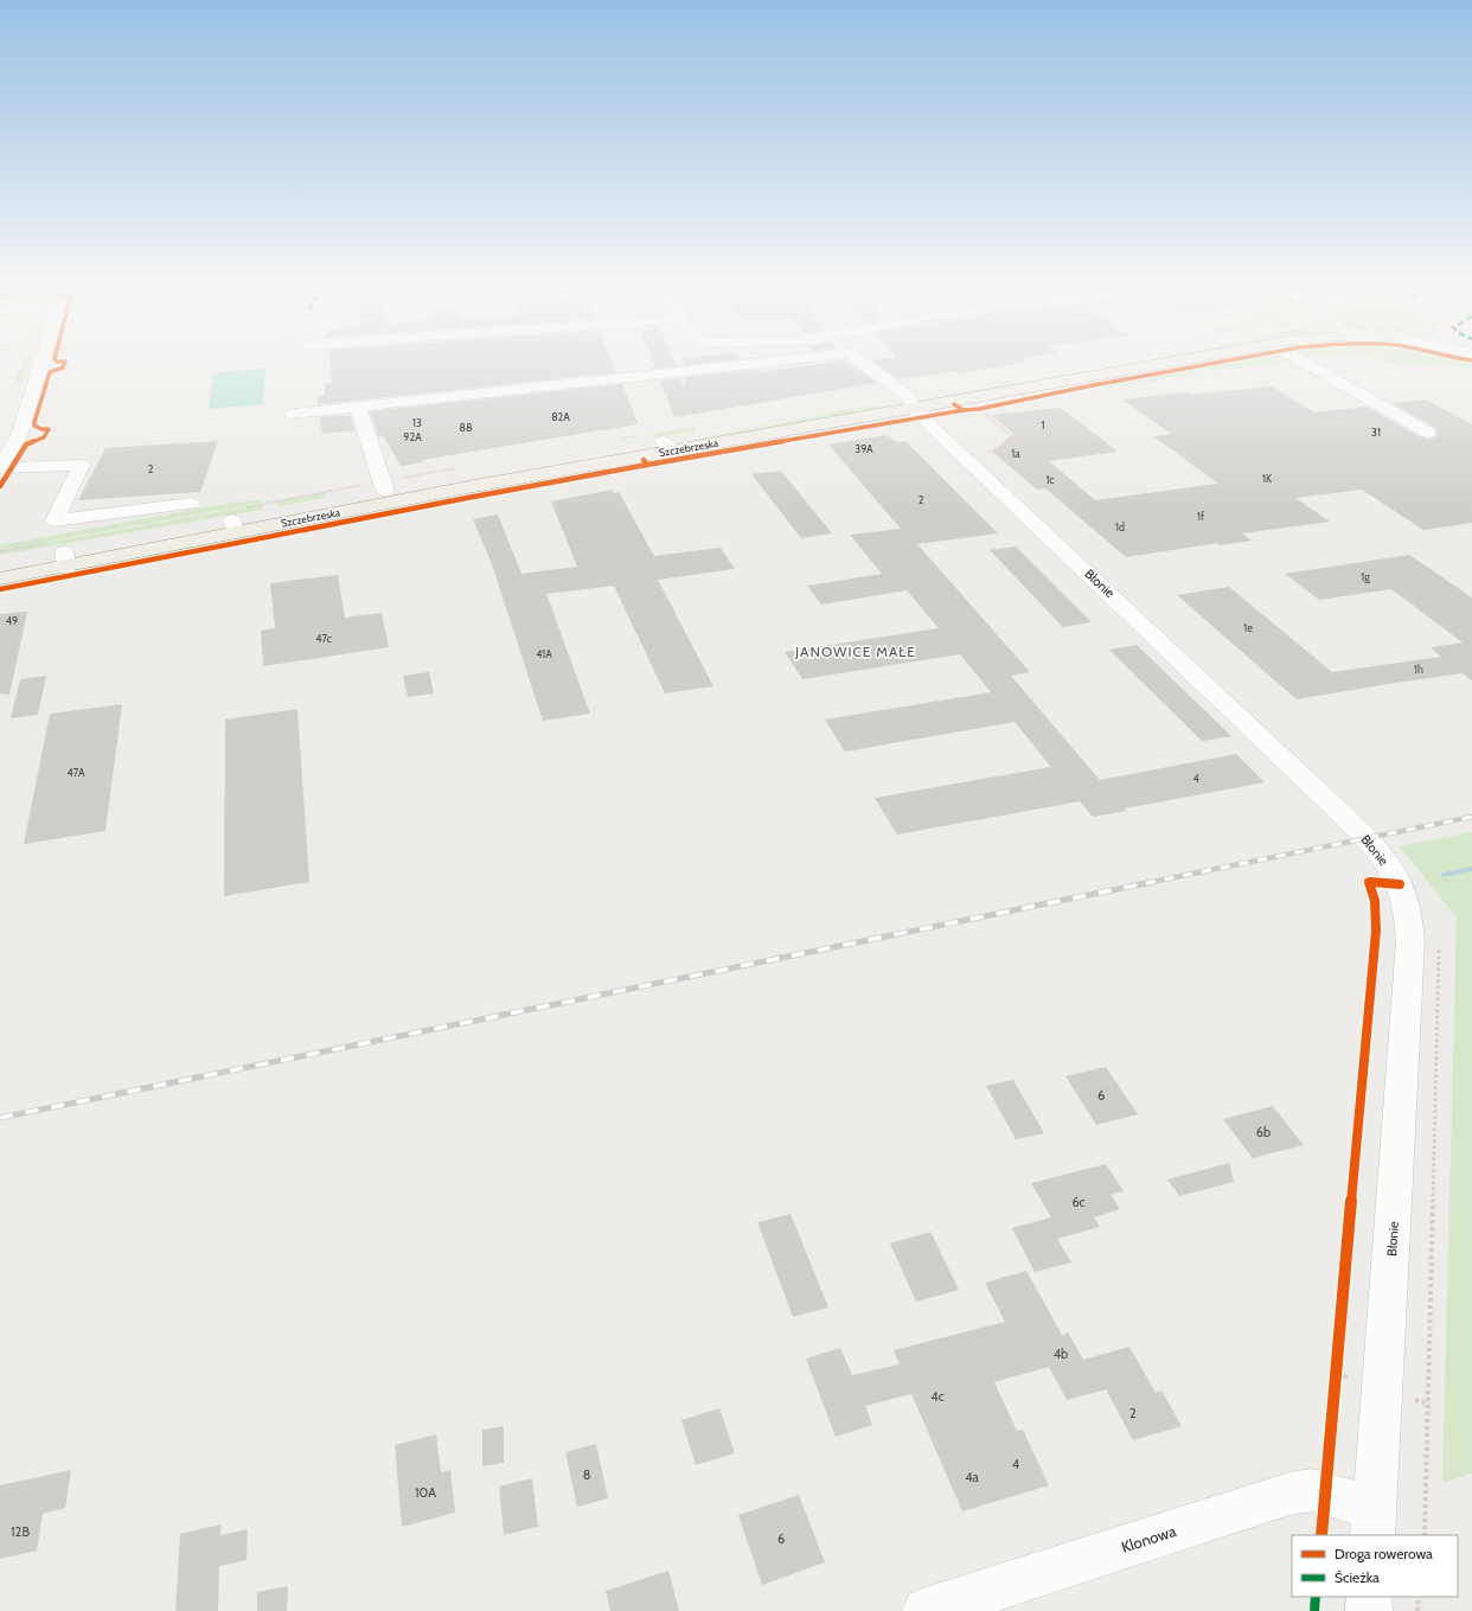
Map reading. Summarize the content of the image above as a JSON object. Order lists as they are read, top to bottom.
{
  "streets": {
    "main road": ["Szczebrzeska"],
    "street": ["Błonie", "Klonowa"]
  },
  "crossings": [
    ["Szczebrzeska", "Błonie"],
    ["Błonie", "Klonowa"]
  ],
  "districts": ["JANOWICE MAŁE"],
  "house_numbers": [
    "82A",
    "13",
    "1",
    "88",
    "31",
    "92A",
    "39A",
    "1a",
    "2",
    "1K",
    "1c",
    "2",
    "1f",
    "1d",
    "1g",
    "49",
    "1e",
    "47c",
    "41A",
    "1h",
    "47A",
    "4",
    "6",
    "6b",
    "6c",
    "4b",
    "4c",
    "2",
    "4",
    "8",
    "4a",
    "10A",
    "12B",
    "6"
  ],
  "legend": ["Droga rowerowa", "Ścieżka"]
}
